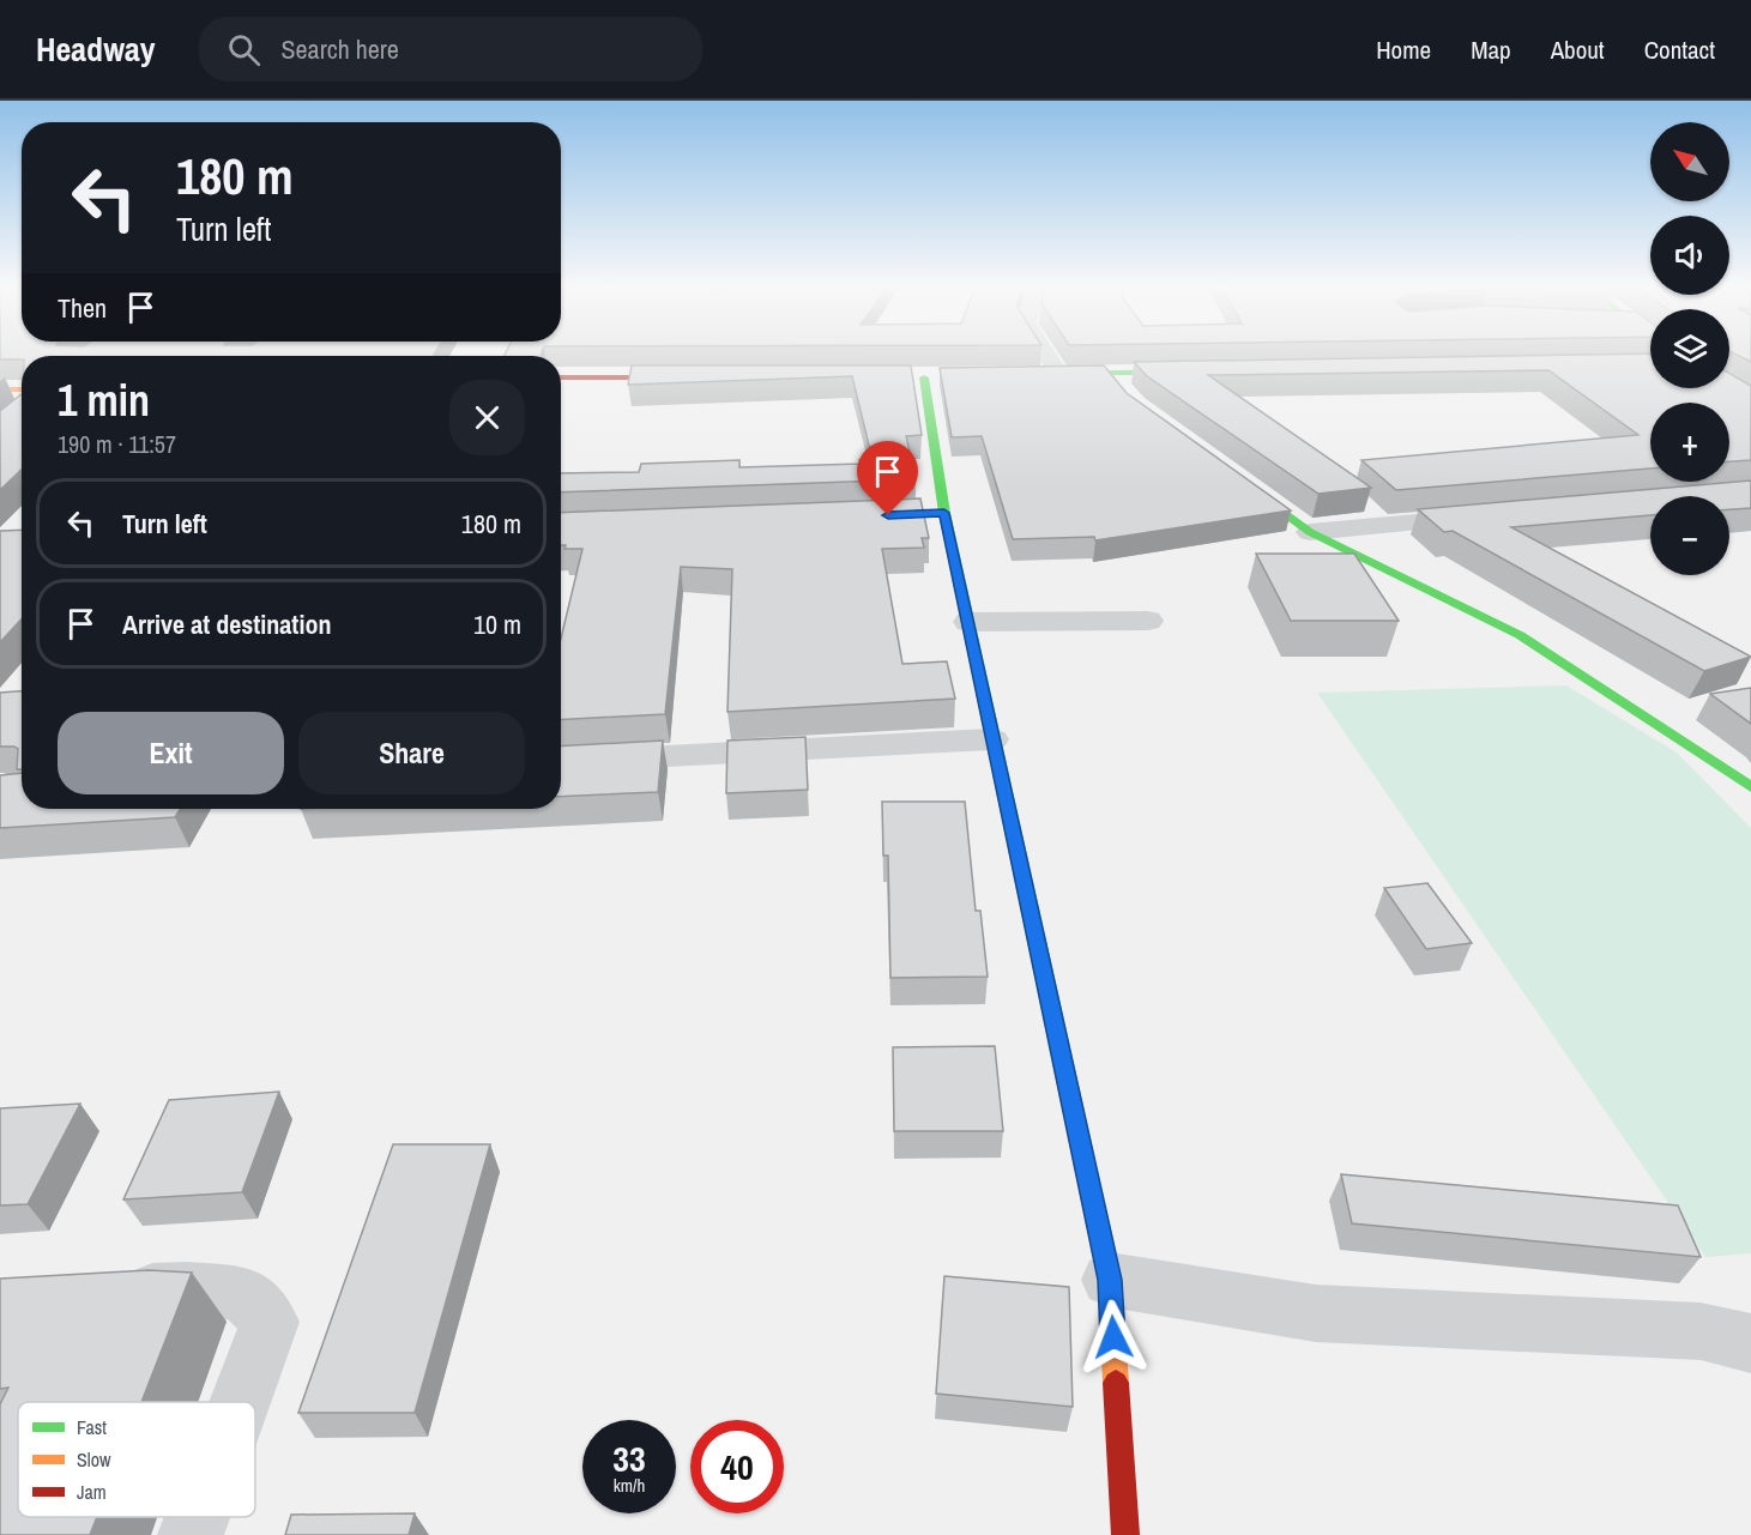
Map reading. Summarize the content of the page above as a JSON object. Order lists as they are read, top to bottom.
{
  "legend": ["Fast", "Slow", "Jam"],
  "north": "top left",
  "page": {
    "header": "Headway",
    "search": "Search here",
    "nav": [
      "Home",
      "Map",
      "About",
      "Contact"
    ],
    "map_buttons": ["+", "−"],
    "turn": ["180 m", "Turn left"],
    "then": "Then",
    "heading": ["1 min", "190 m · 11:57"],
    "list": [
      {
        "name": "Turn left",
        "value": "180 m"
      },
      {
        "name": "Arrive at destination",
        "value": "10 m"
      }
    ],
    "buttons": ["Exit", "Share"],
    "speed": "33 km/h",
    "limit": "40"
  }
}
